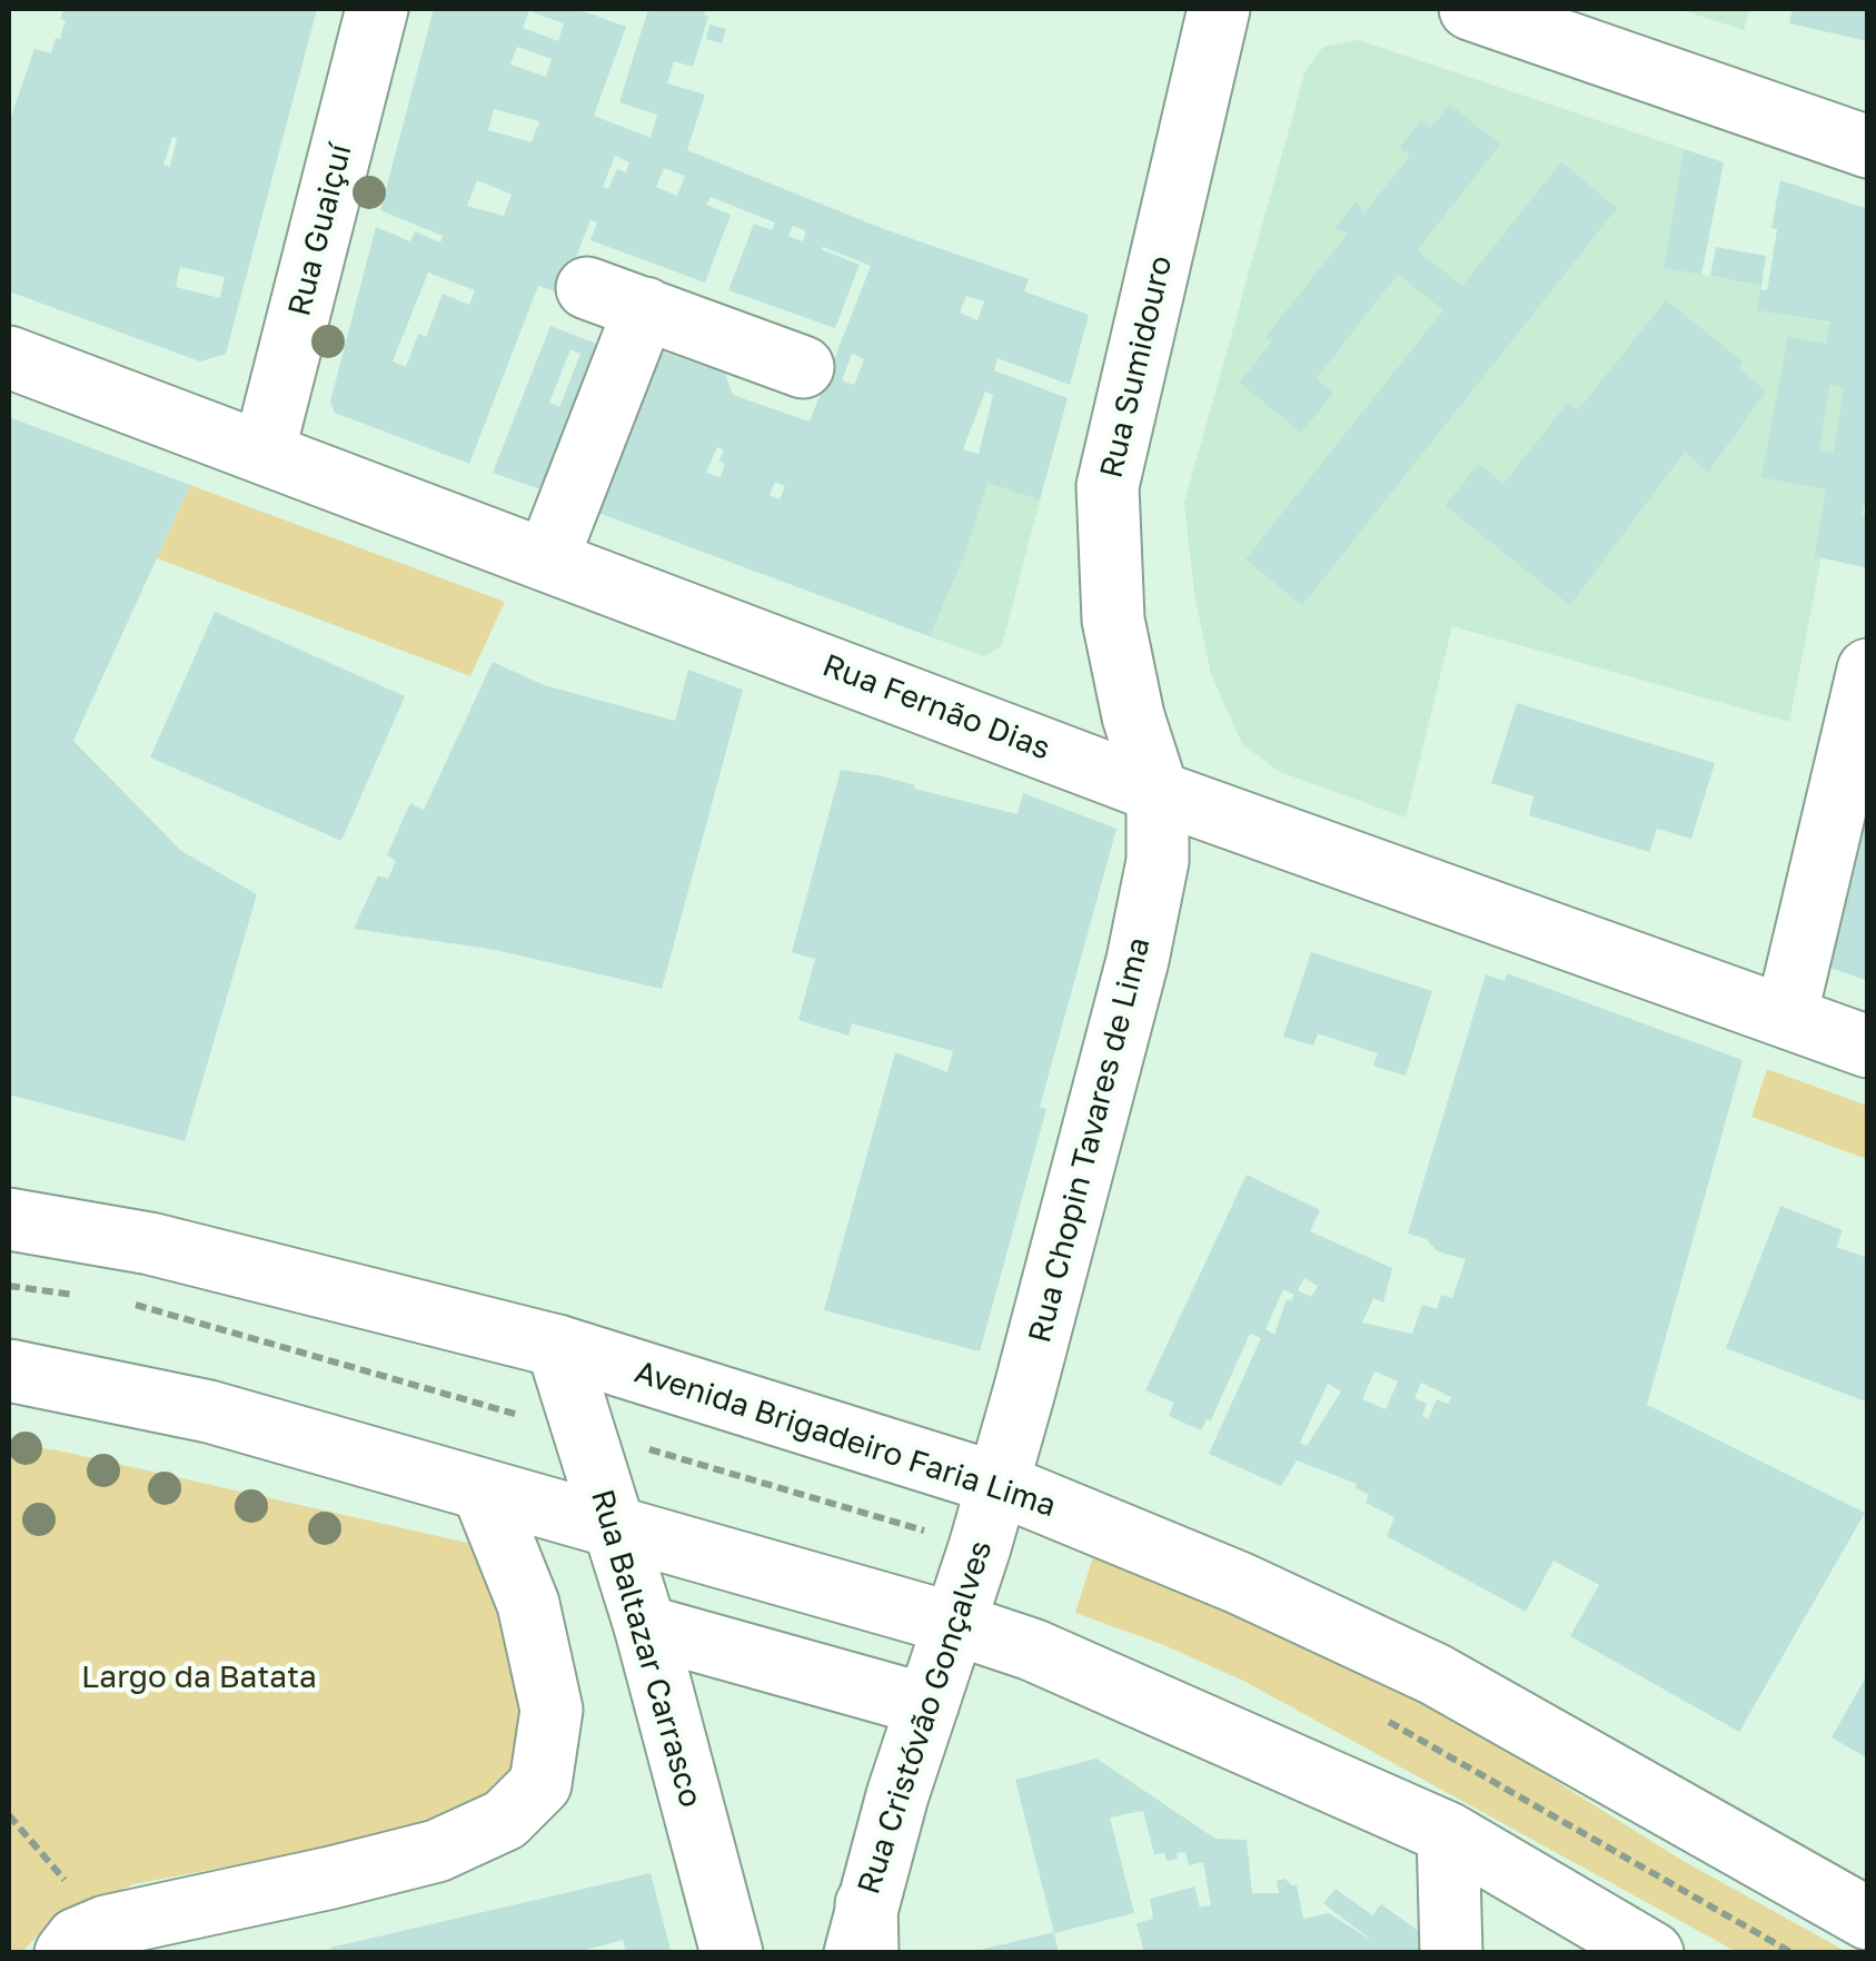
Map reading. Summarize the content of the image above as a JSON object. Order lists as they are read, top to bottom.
{
  "streets": {
    "main road": [
      "Rua Guaiçuí",
      "Rua Sumidouro",
      "Rua Fernão Dias",
      "Rua Chopin Tavares de Lima",
      "Avenida Brigadeiro Faria Lima",
      "Rua Baltazar Carrasco",
      "Rua Cristóvão Gonçalves"
    ]
  },
  "crossings": [
    ["Rua Guaiçuí", "Rua Fernão Dias"],
    ["Rua Sumidouro", "Rua Fernão Dias"],
    ["Rua Sumidouro", "Rua Chopin Tavares de Lima"],
    ["Rua Fernão Dias", "Rua Chopin Tavares de Lima"],
    ["Rua Chopin Tavares de Lima", "Avenida Brigadeiro Faria Lima"],
    ["Rua Chopin Tavares de Lima", "Rua Cristóvão Gonçalves"],
    ["Avenida Brigadeiro Faria Lima", "Rua Baltazar Carrasco"],
    ["Avenida Brigadeiro Faria Lima", "Rua Cristóvão Gonçalves"]
  ],
  "parks": ["Largo da Batata"]
}
